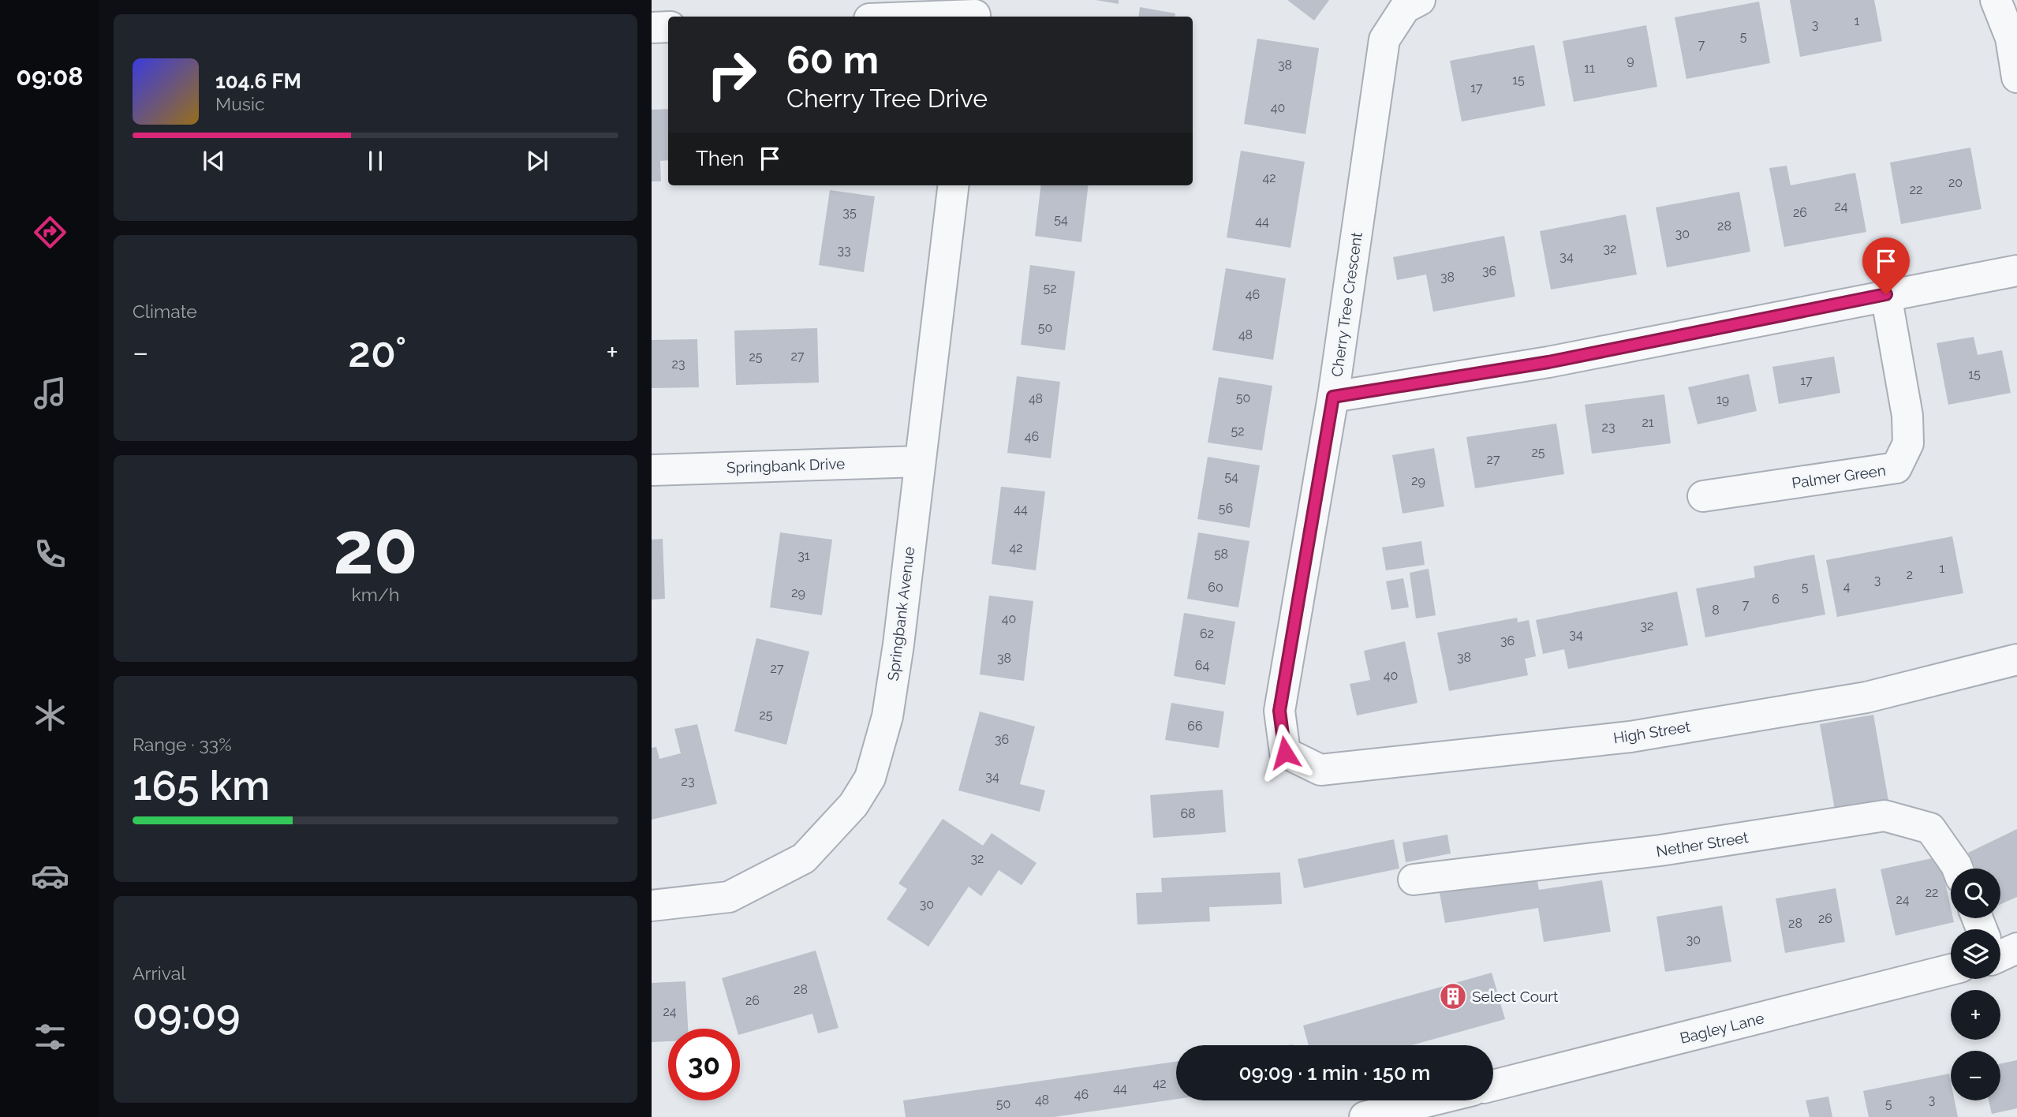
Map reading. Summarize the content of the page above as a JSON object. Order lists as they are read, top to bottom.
{
  "streets": {
    "street": [
      "Cherry Tree Crescent",
      "Springbank Drive",
      "Palmer Green",
      "Springbank Avenue",
      "High Street",
      "Nether Street",
      "Bagley Lane"
    ]
  },
  "crossings": [
    ["Cherry Tree Crescent", "High Street"],
    ["Springbank Drive", "Springbank Avenue"]
  ],
  "places": {
    "building": ["Select Court"]
  },
  "house_numbers": [
    "1",
    "3",
    "5",
    "7",
    "9",
    "38",
    "11",
    "15",
    "17",
    "40",
    "42",
    "20",
    "22",
    "24",
    "35",
    "26",
    "54",
    "44",
    "28",
    "30",
    "32",
    "33",
    "34",
    "36",
    "38",
    "52",
    "46",
    "50",
    "48",
    "27",
    "25",
    "23",
    "15",
    "17",
    "50",
    "48",
    "19",
    "21",
    "23",
    "52",
    "46",
    "25",
    "27",
    "54",
    "29",
    "56",
    "44",
    "42",
    "58",
    "31",
    "1",
    "2",
    "3",
    "4",
    "60",
    "5",
    "29",
    "6",
    "7",
    "8",
    "40",
    "32",
    "62",
    "34",
    "36",
    "38",
    "38",
    "64",
    "27",
    "40",
    "25",
    "66",
    "36",
    "34",
    "23",
    "68",
    "32",
    "22",
    "24",
    "30",
    "26",
    "28",
    "30",
    "28",
    "26",
    "24",
    "42",
    "44",
    "46",
    "48",
    "3",
    "50",
    "5"
  ],
  "page": {
    "tabs": "09:08",
    "turn": ["60 m", "Cherry Tree Drive"],
    "song": ["104.6 FM", "Music"],
    "then": "Then",
    "tile": [
      "Climate",
      ["20", "km/h"],
      ["Range · 33%", "165 km"],
      ["Arrival", "09:09"]
    ],
    "heat": ["−", "20°", "+"],
    "map_buttons": ["+", "−"],
    "limit": "30",
    "trip": "09:09 · 1 min · 150 m"
  }
}
